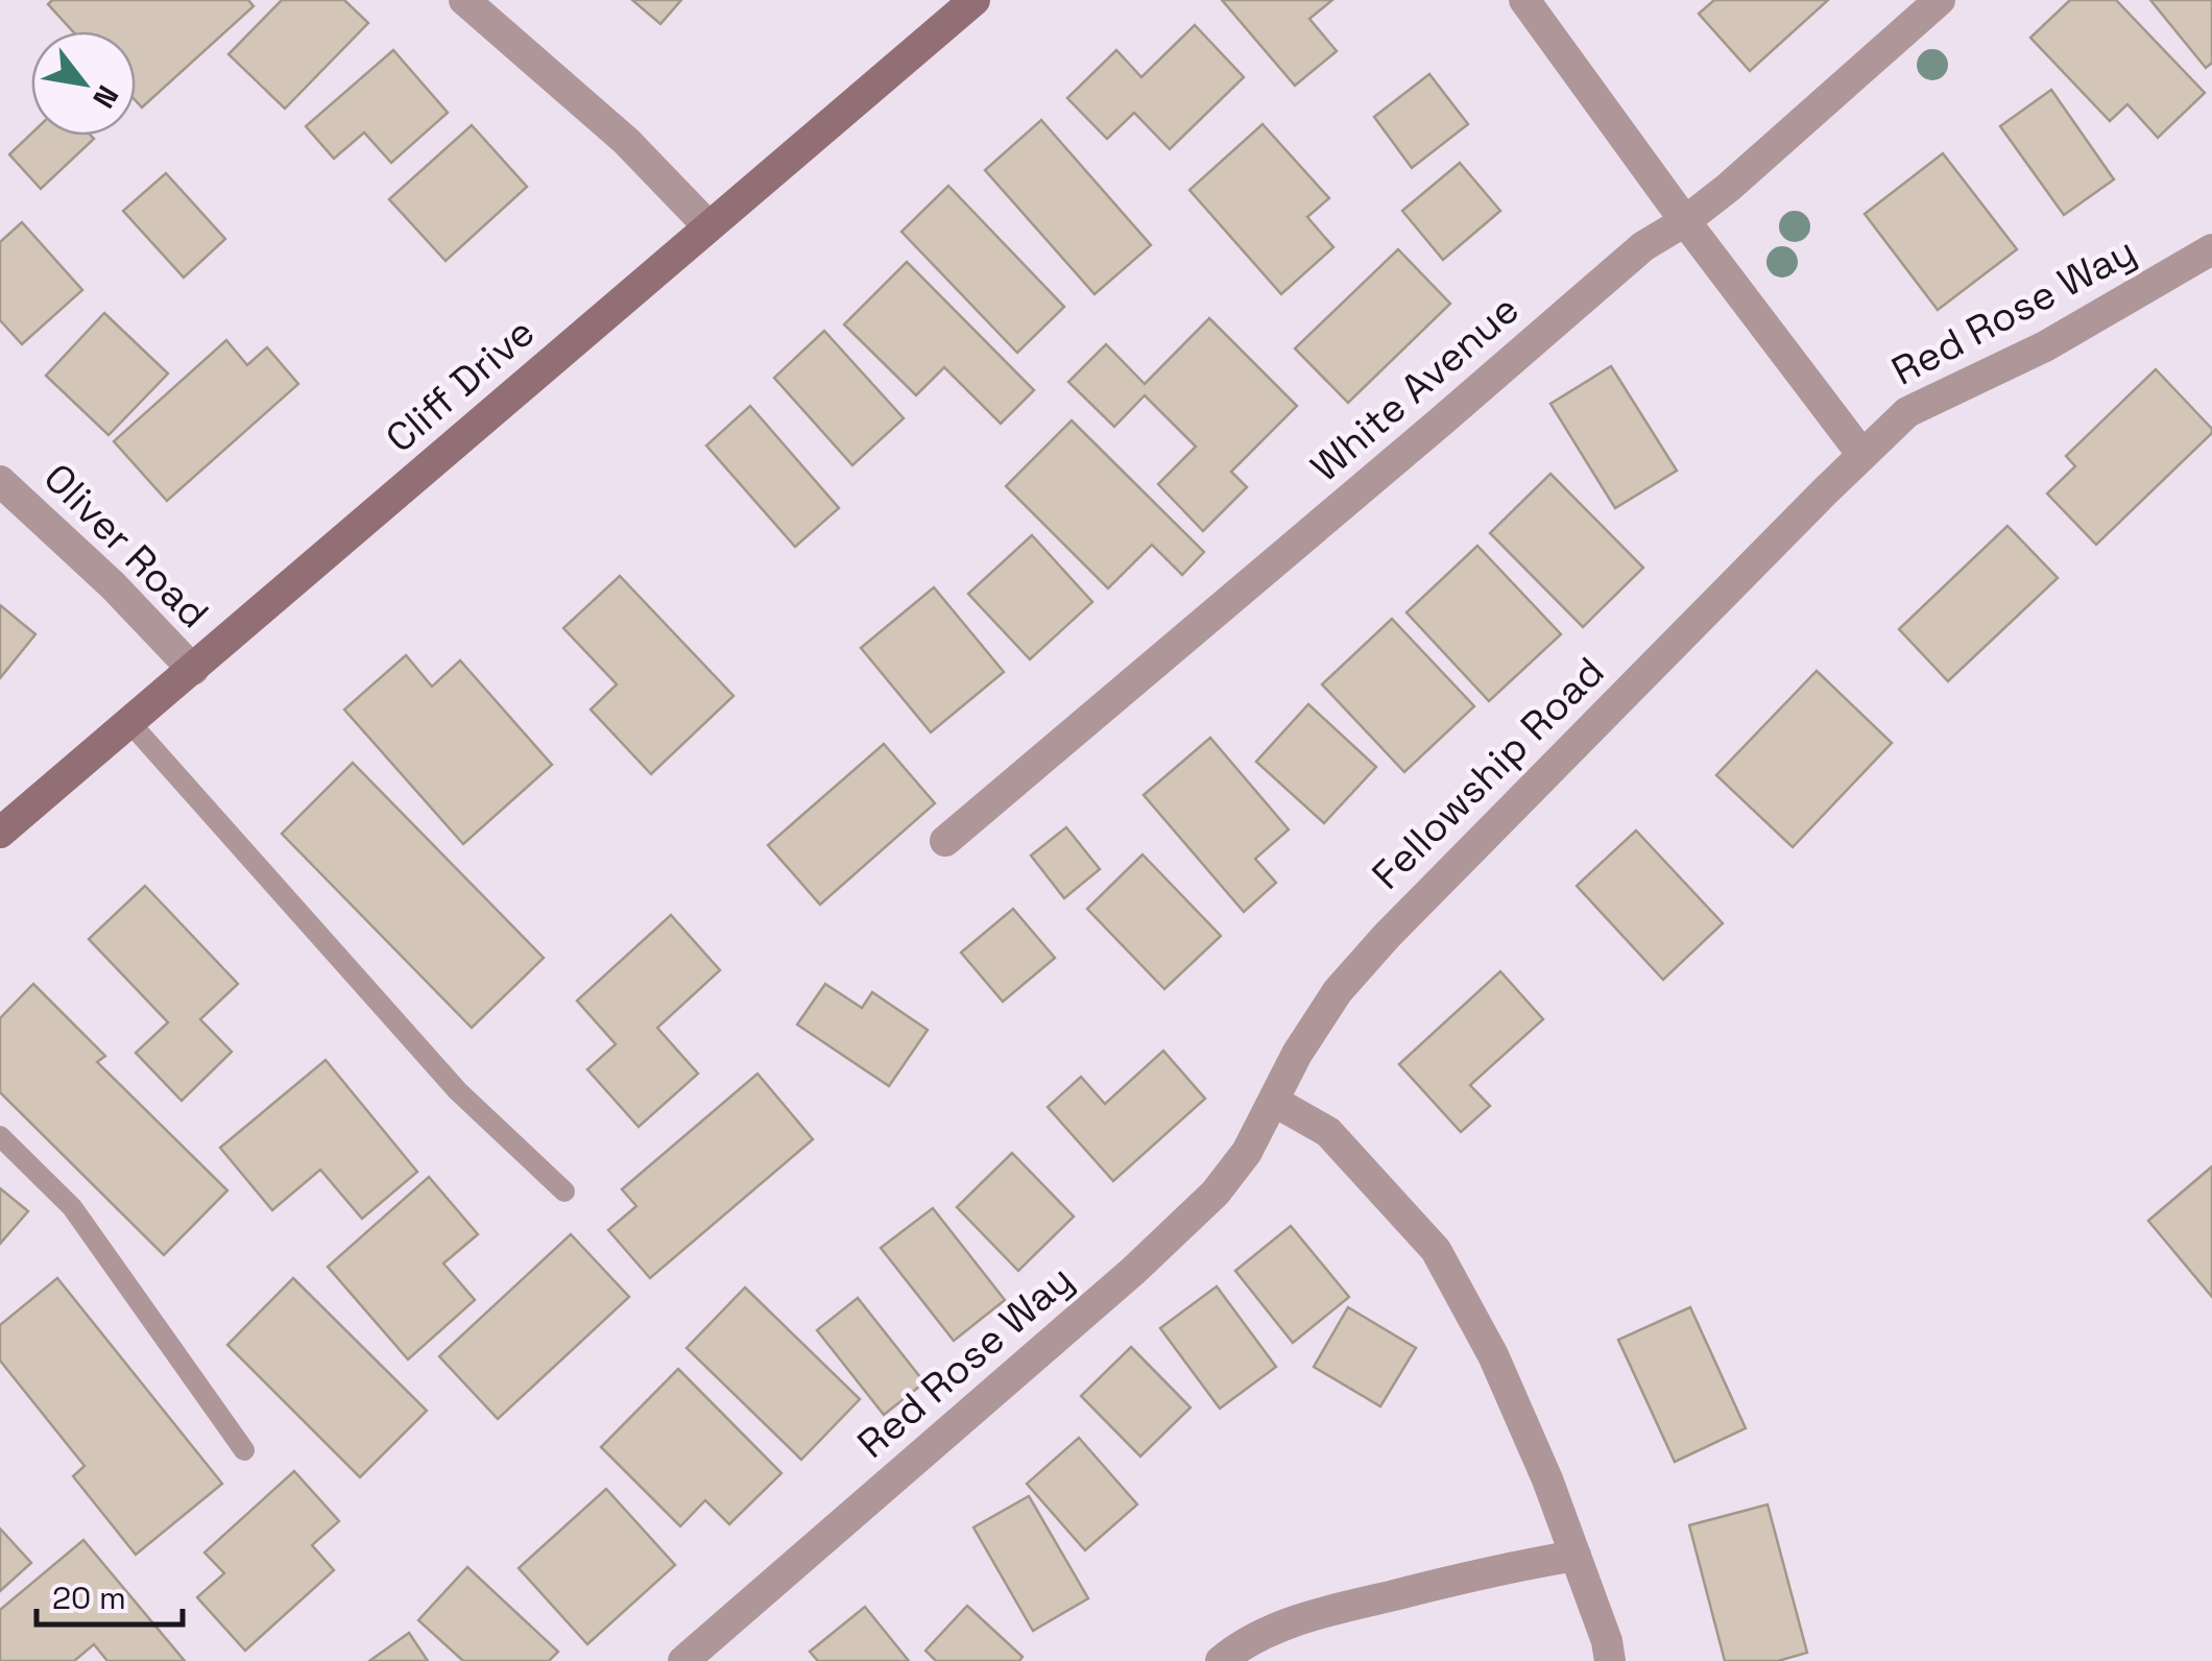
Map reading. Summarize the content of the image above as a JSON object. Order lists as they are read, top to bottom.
{
  "streets": {
    "main road": ["Cliff Drive"],
    "street": [
      "Red Rose Way",
      "White Avenue",
      "Oliver Road",
      "Fellowship Road"
    ]
  },
  "crossings": [
    ["Red Rose Way", "Fellowship Road"],
    ["Cliff Drive", "Oliver Road"]
  ],
  "scale_bar": "20 m",
  "north": "bottom right"
}
